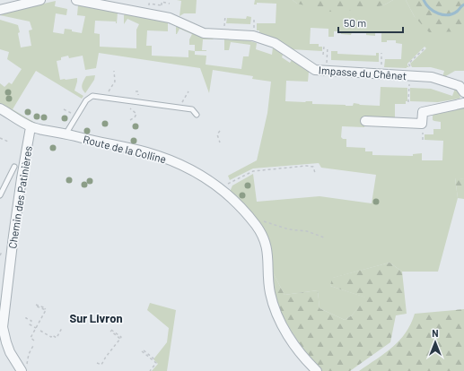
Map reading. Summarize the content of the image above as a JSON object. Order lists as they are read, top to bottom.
{
  "streets": {
    "street": ["Impasse du Chênet", "Route de la Colline", "Chemin des Patinières"]
  },
  "crossings": [
    ["Route de la Colline", "Chemin des Patinières"]
  ],
  "districts": ["Sur Livron"],
  "scale_bar": "50 m",
  "north": "top"
}
